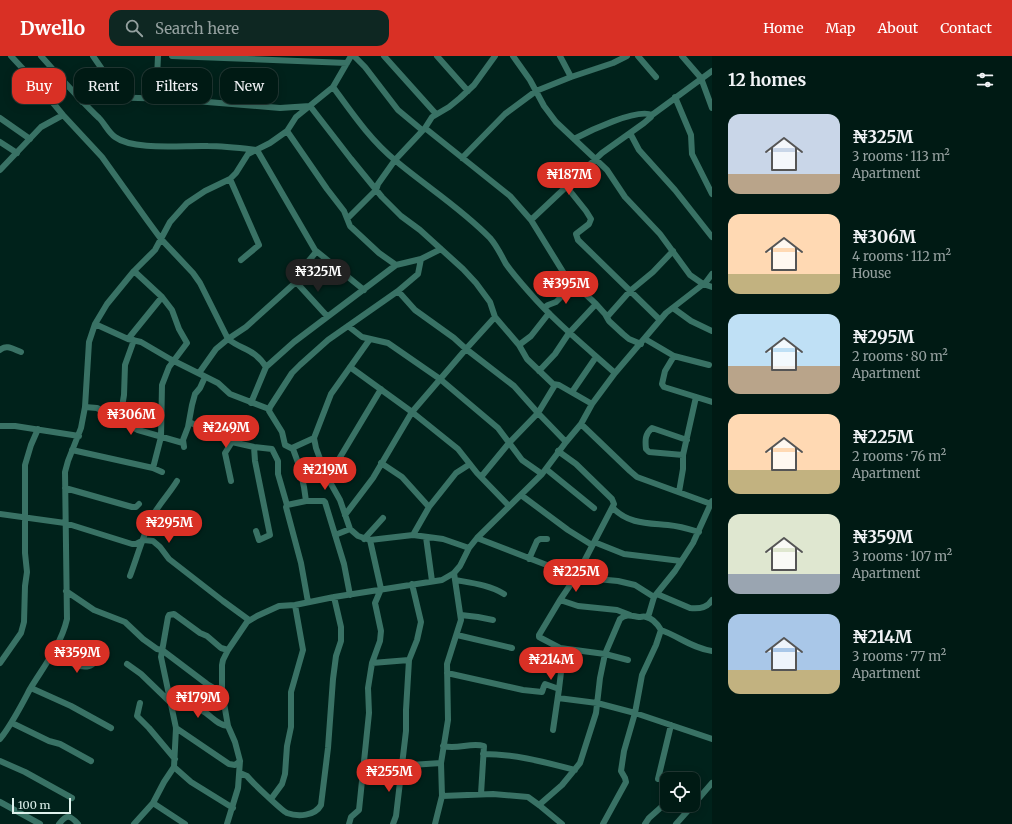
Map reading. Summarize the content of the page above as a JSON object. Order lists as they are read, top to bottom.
{
  "scale_bar": "100 m",
  "page": {
    "header": "Dwello",
    "search": "Search here",
    "nav": [
      "Home",
      "Map",
      "About",
      "Contact"
    ],
    "heading": "12 homes",
    "chip": [
      "Buy",
      "Rent",
      "Filters",
      "New"
    ],
    "list": [
      {
        "name": "₦325M",
        "note": "3 rooms · 113 m² · Apartment"
      },
      {
        "name": "₦306M",
        "note": "4 rooms · 112 m² · House"
      },
      {
        "name": "₦295M",
        "note": "2 rooms · 80 m² · Apartment"
      },
      {
        "name": "₦225M",
        "note": "2 rooms · 76 m² · Apartment"
      },
      {
        "name": "₦359M",
        "note": "3 rooms · 107 m² · Apartment"
      },
      {
        "name": "₦214M",
        "note": "3 rooms · 77 m² · Apartment"
      }
    ],
    "price": [
      "₦187M",
      "₦325M",
      "₦395M",
      "₦306M",
      "₦249M",
      "₦219M",
      "₦295M",
      "₦225M",
      "₦359M",
      "₦214M",
      "₦179M",
      "₦255M"
    ],
    "scale": "100 m"
  }
}
